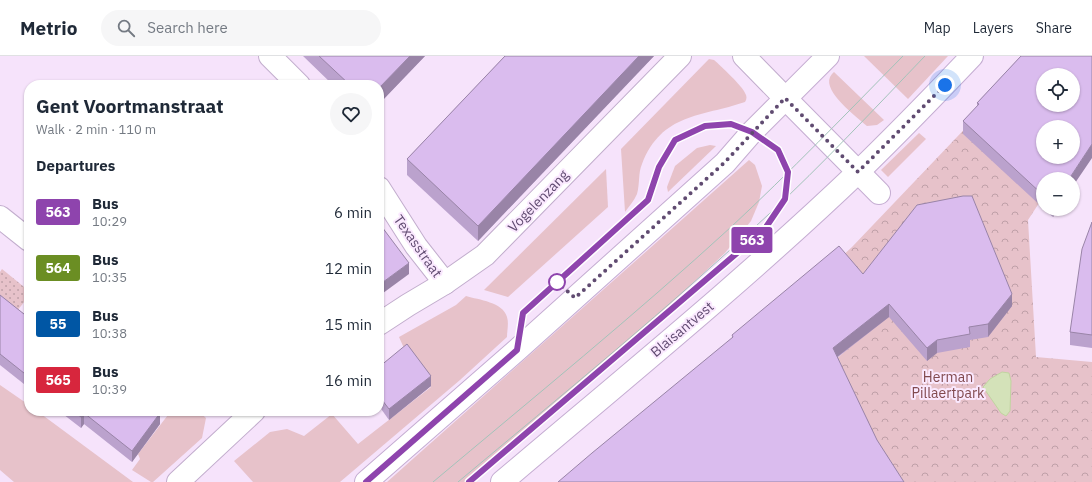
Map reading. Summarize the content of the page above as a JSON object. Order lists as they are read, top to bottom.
{
  "streets": {
    "main road": ["Vogelenzang", "Texasstraat", "Blaisantvest"]
  },
  "crossings": [
    ["Vogelenzang", "Texasstraat"]
  ],
  "parks": ["Herman Pillaertpark"],
  "lines": ["bus line 563"],
  "page": {
    "header": "Metrio",
    "search": "Search here",
    "nav": ["Map", "Layers", "Share"],
    "on_map": "563",
    "map_buttons": ["+", "−"],
    "heading": [
      ["Gent Voortmanstraat", "Walk · 2 min · 110 m"],
      "Departures"
    ],
    "list": [
      {
        "mark": "563",
        "name": "Bus",
        "note": "10:29",
        "value": "6 min"
      },
      {
        "mark": "564",
        "name": "Bus",
        "note": "10:35",
        "value": "12 min"
      },
      {
        "mark": "55",
        "name": "Bus",
        "note": "10:38",
        "value": "15 min"
      },
      {
        "mark": "565",
        "name": "Bus",
        "note": "10:39",
        "value": "16 min"
      }
    ]
  }
}
